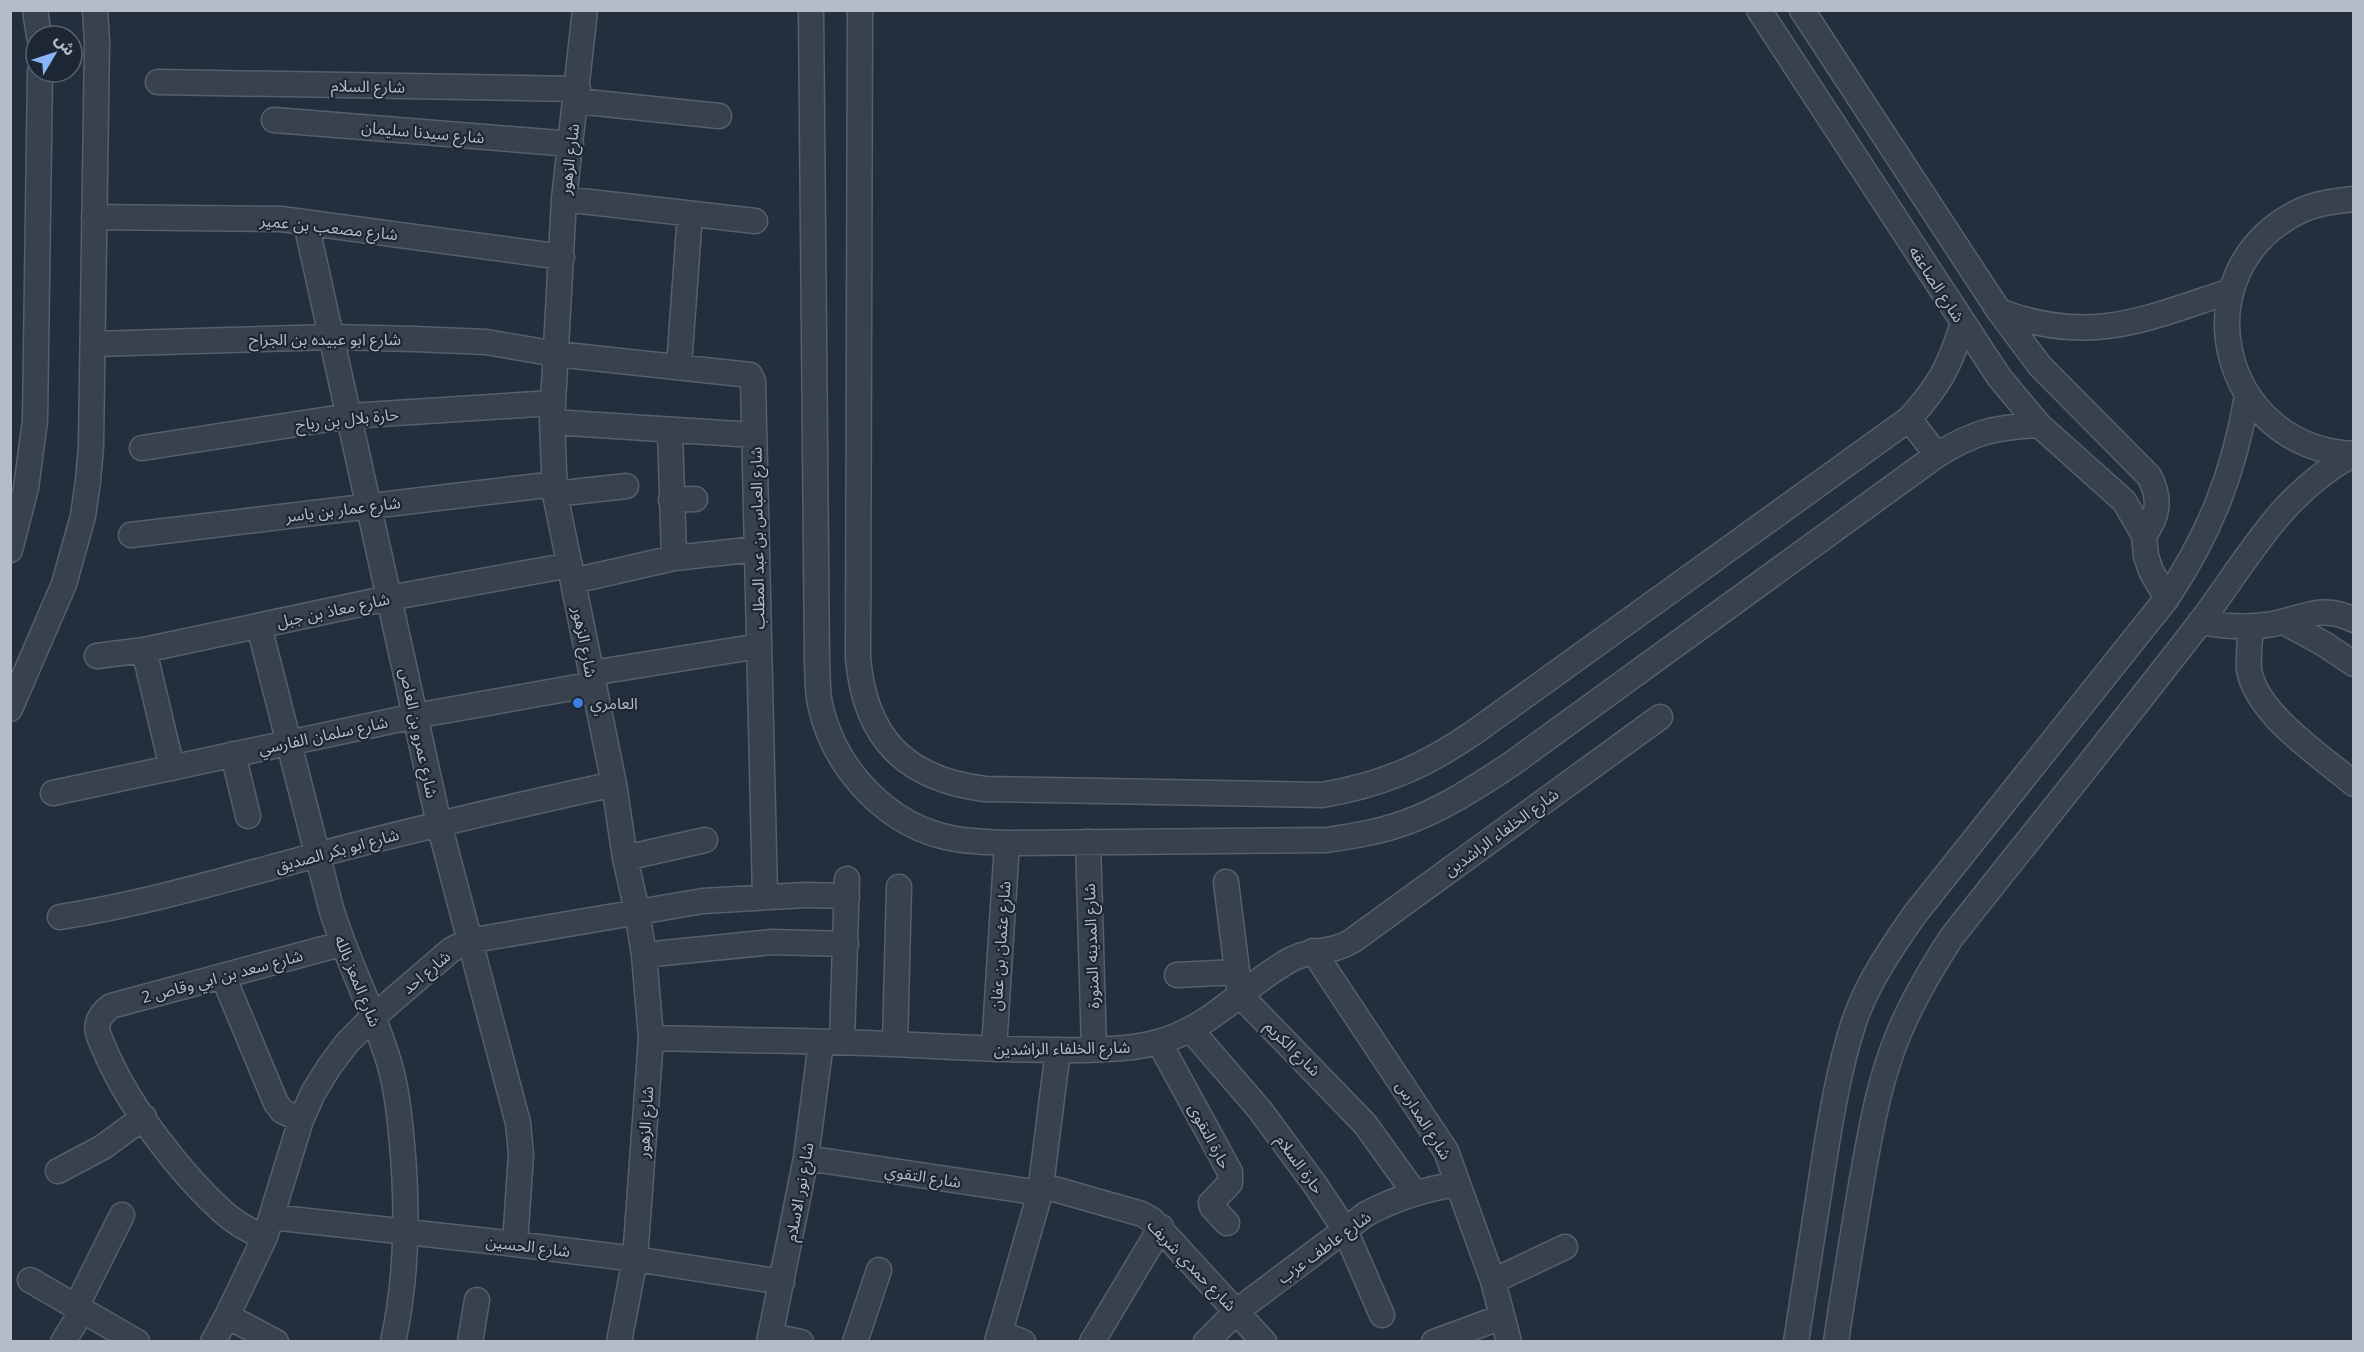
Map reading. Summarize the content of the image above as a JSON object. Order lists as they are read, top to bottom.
{
  "streets": {
    "street": [
      "شارع السلام",
      "شارع سيدنا سليمان",
      "شارع الزهور",
      "شارع مصعب بن عمير",
      "شارع الصاعقه",
      "شارع ابو عبيده بن الجراح",
      "حارة بلال بن رباح",
      "شارع عمار بن ياسر",
      "شارع العباس بن عبد المطلب",
      "شارع معاذ بن جبل",
      "شارع عمرو بن العاص",
      "شارع سلمان الفارسي",
      "شارع الخلفاء الراشدين",
      "شارع ابو بكر الصديق",
      "شارع عثمان بن عفان",
      "شارع المدينه المنورة",
      "شارع احد",
      "شارع سعد بن ابي وقاص 2",
      "شارع المعز بالله",
      "شارع الكريم",
      "شارع المدارس",
      "حارة التقوى",
      "حارة السلام",
      "شارع التقوي",
      "شارع نور الاسلام",
      "شارع الحسين",
      "شارع عاطف عزب",
      "شارع حمدي شريف"
    ]
  },
  "crossings": [
    ["شارع السلام", "شارع الزهور"],
    ["شارع سيدنا سليمان", "شارع الزهور"],
    ["شارع الزهور", "شارع مصعب بن عمير"],
    ["شارع الزهور", "شارع ابو عبيده بن الجراح"],
    ["شارع الزهور", "حارة بلال بن رباح"],
    ["شارع الزهور", "شارع عمار بن ياسر"],
    ["شارع الزهور", "شارع العباس بن عبد المطلب"],
    ["شارع الزهور", "شارع معاذ بن جبل"],
    ["شارع الزهور", "شارع سلمان الفارسي"],
    ["شارع الزهور", "شارع الخلفاء الراشدين"],
    ["شارع الزهور", "شارع ابو بكر الصديق"],
    ["شارع الزهور", "شارع احد"],
    ["شارع الزهور", "شارع الحسين"],
    ["شارع مصعب بن عمير", "شارع عمرو بن العاص"],
    ["شارع ابو عبيده بن الجراح", "شارع العباس بن عبد المطلب"],
    ["شارع ابو عبيده بن الجراح", "شارع عمرو بن العاص"],
    ["حارة بلال بن رباح", "شارع العباس بن عبد المطلب"],
    ["حارة بلال بن رباح", "شارع عمرو بن العاص"],
    ["شارع عمار بن ياسر", "شارع عمرو بن العاص"],
    ["شارع العباس بن عبد المطلب", "شارع معاذ بن جبل"],
    ["شارع العباس بن عبد المطلب", "شارع سلمان الفارسي"],
    ["شارع العباس بن عبد المطلب", "شارع احد"],
    ["شارع معاذ بن جبل", "شارع عمرو بن العاص"],
    ["شارع معاذ بن جبل", "شارع المعز بالله"],
    ["شارع عمرو بن العاص", "شارع سلمان الفارسي"],
    ["شارع عمرو بن العاص", "شارع ابو بكر الصديق"],
    ["شارع عمرو بن العاص", "شارع احد"],
    ["شارع عمرو بن العاص", "شارع الحسين"],
    ["شارع سلمان الفارسي", "شارع المعز بالله"],
    ["شارع الخلفاء الراشدين", "شارع عثمان بن عفان"],
    ["شارع الخلفاء الراشدين", "شارع المدينه المنورة"],
    ["شارع الخلفاء الراشدين", "شارع الكريم"],
    ["شارع الخلفاء الراشدين", "شارع المدارس"],
    ["شارع الخلفاء الراشدين", "حارة التقوى"],
    ["شارع الخلفاء الراشدين", "حارة السلام"],
    ["شارع الخلفاء الراشدين", "شارع نور الاسلام"],
    ["شارع ابو بكر الصديق", "شارع المعز بالله"],
    ["شارع احد", "شارع المعز بالله"],
    ["شارع احد", "شارع نور الاسلام"],
    ["شارع احد", "شارع الحسين"],
    ["شارع سعد بن ابي وقاص 2", "شارع المعز بالله"],
    ["شارع سعد بن ابي وقاص 2", "شارع الحسين"],
    ["شارع المعز بالله", "شارع الحسين"],
    ["شارع الكريم", "شارع عاطف عزب"],
    ["شارع المدارس", "شارع عاطف عزب"],
    ["حارة السلام", "شارع عاطف عزب"],
    ["شارع التقوي", "شارع نور الاسلام"],
    ["شارع التقوي", "شارع حمدي شريف"],
    ["شارع نور الاسلام", "شارع الحسين"],
    ["شارع عاطف عزب", "شارع حمدي شريف"]
  ],
  "places": ["العامري"],
  "north": "top right"
}
